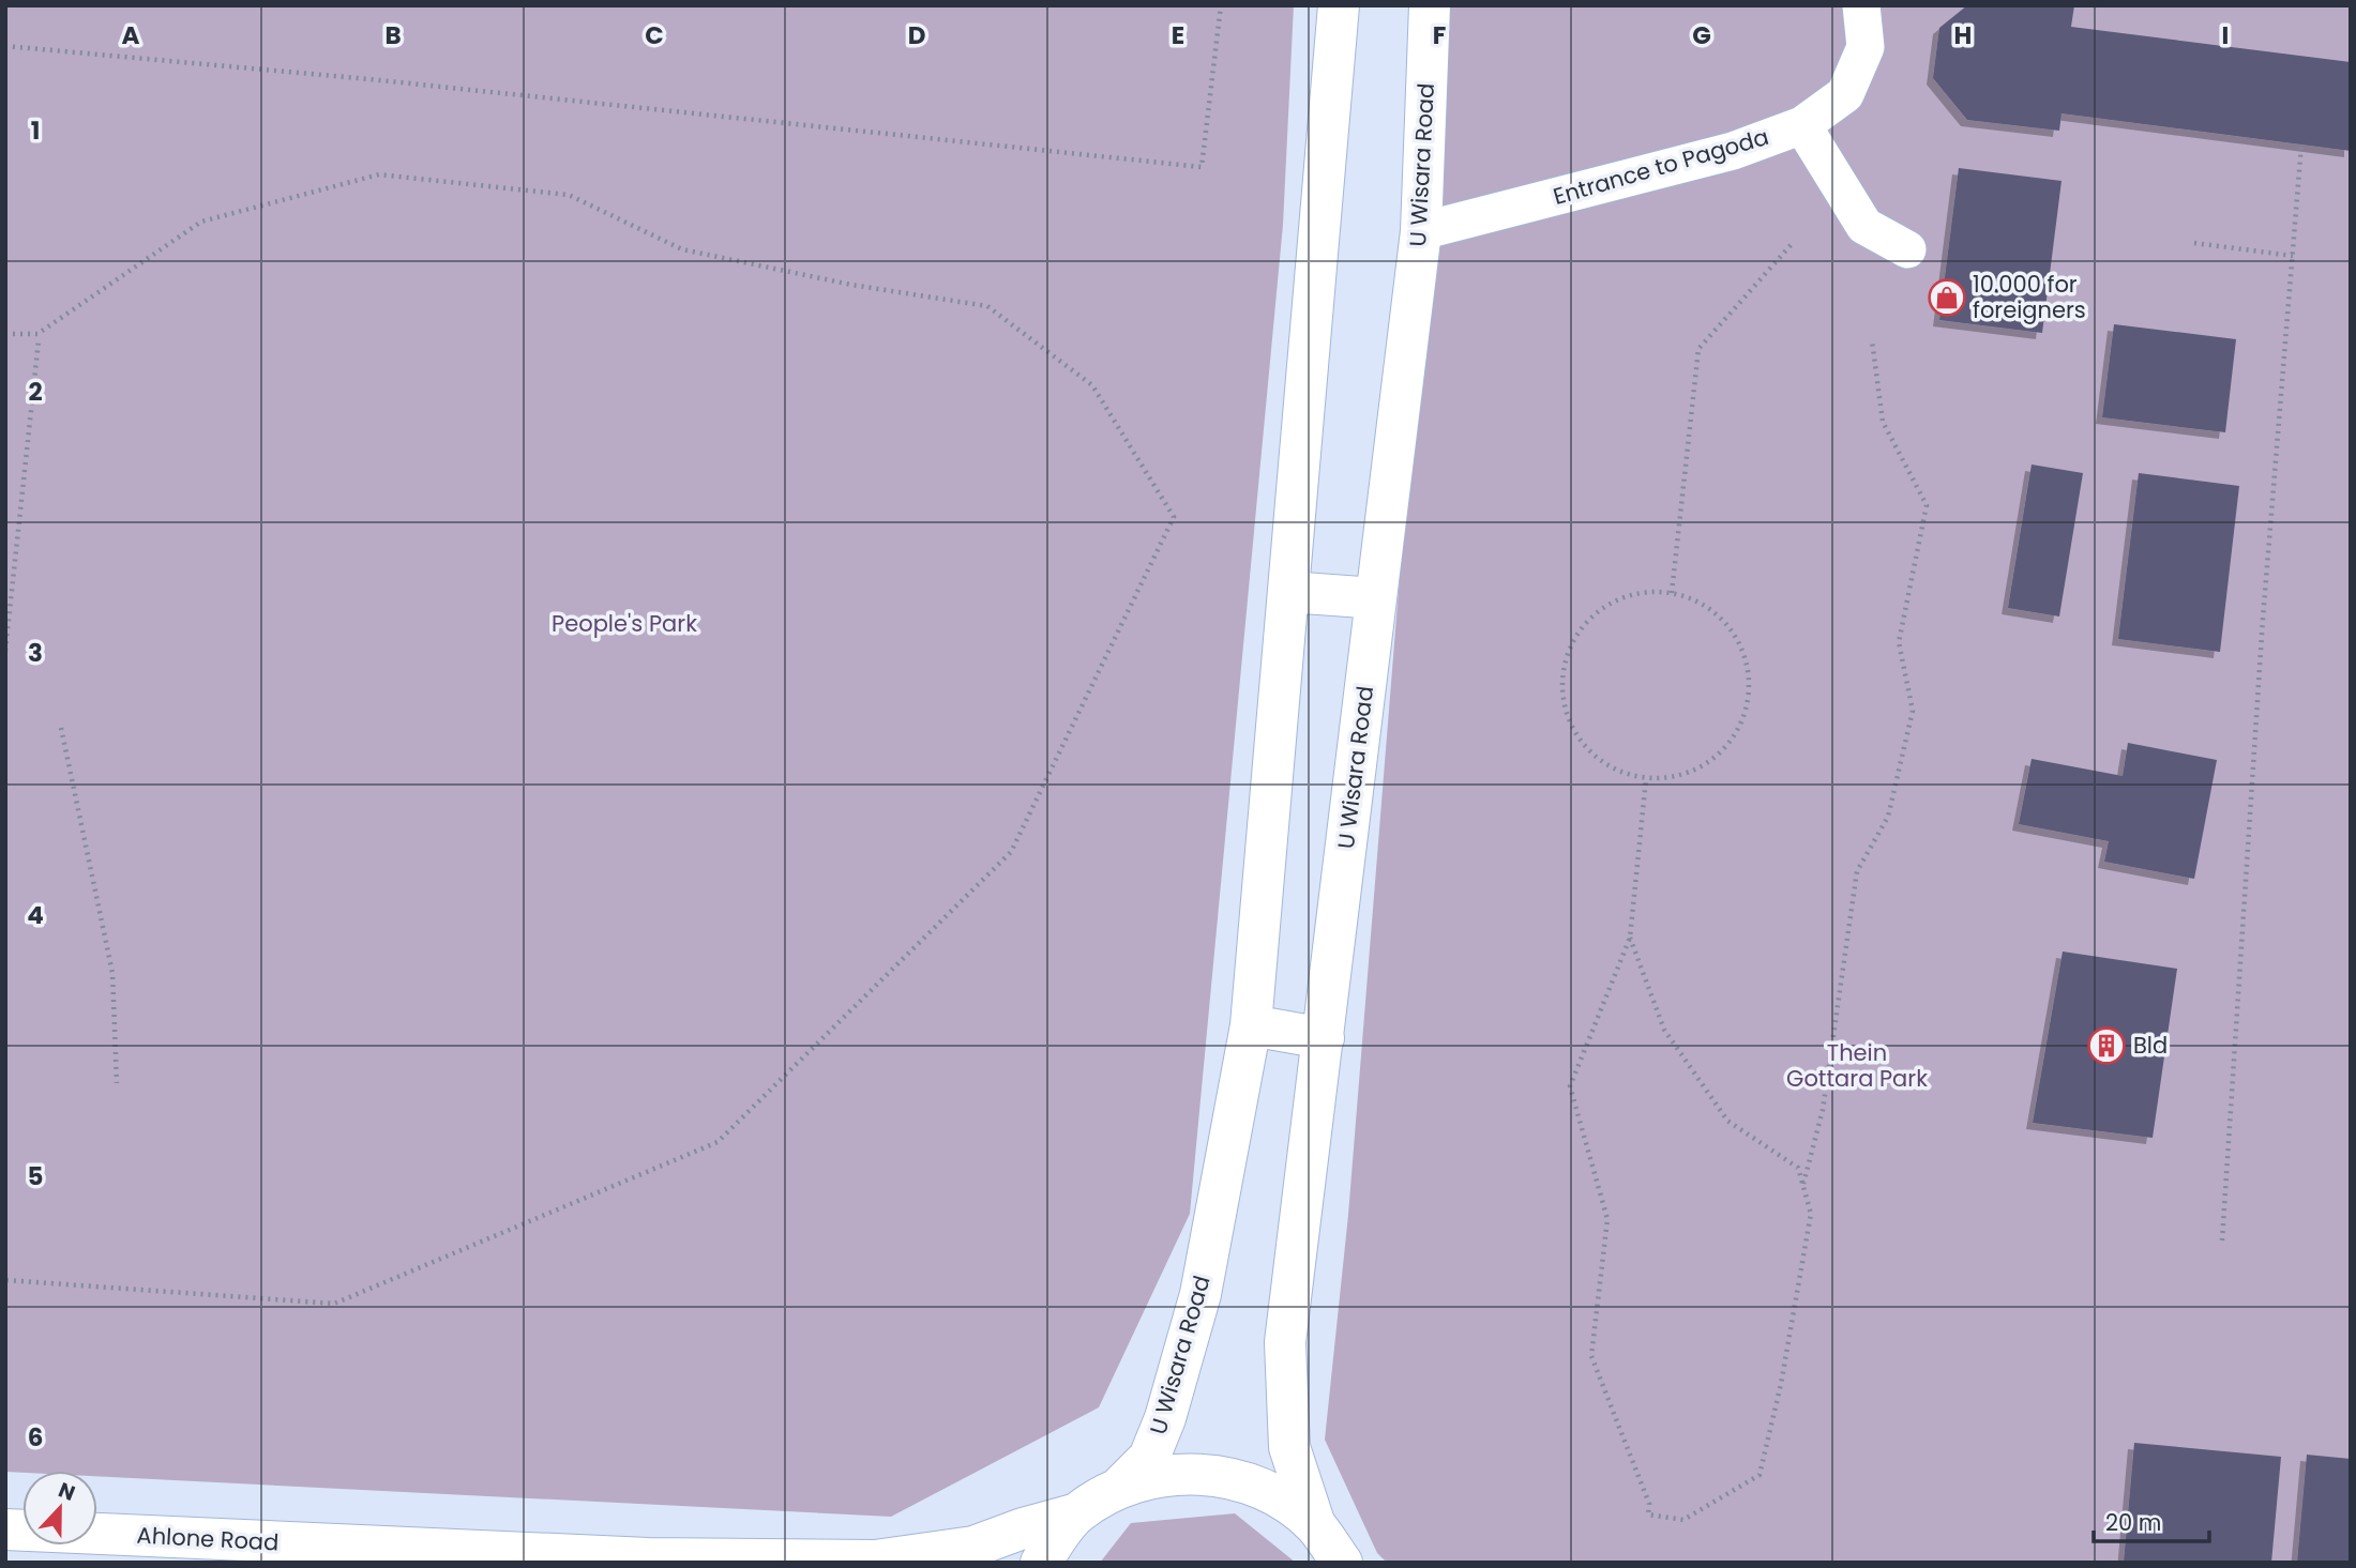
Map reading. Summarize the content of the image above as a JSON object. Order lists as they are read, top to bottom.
{
  "streets": {
    "main road": ["U Wisara Road", "Ahlone Road"],
    "lane": ["Entrance to Pagoda"]
  },
  "crossings": [
    ["U Wisara Road", "Entrance to Pagoda"]
  ],
  "parks": ["People's Park", "Thein Gottara Park"],
  "places": {
    "shop": ["10.000 for foreigners"],
    "building": ["Bld"]
  },
  "scale_bar": "20 m",
  "north": "top",
  "grid": {
    "columns": [
      "A",
      "B",
      "C",
      "D",
      "E",
      "F",
      "G",
      "H",
      "I"
    ],
    "rows": [
      "1",
      "2",
      "3",
      "4",
      "5",
      "6"
    ]
  }
}
